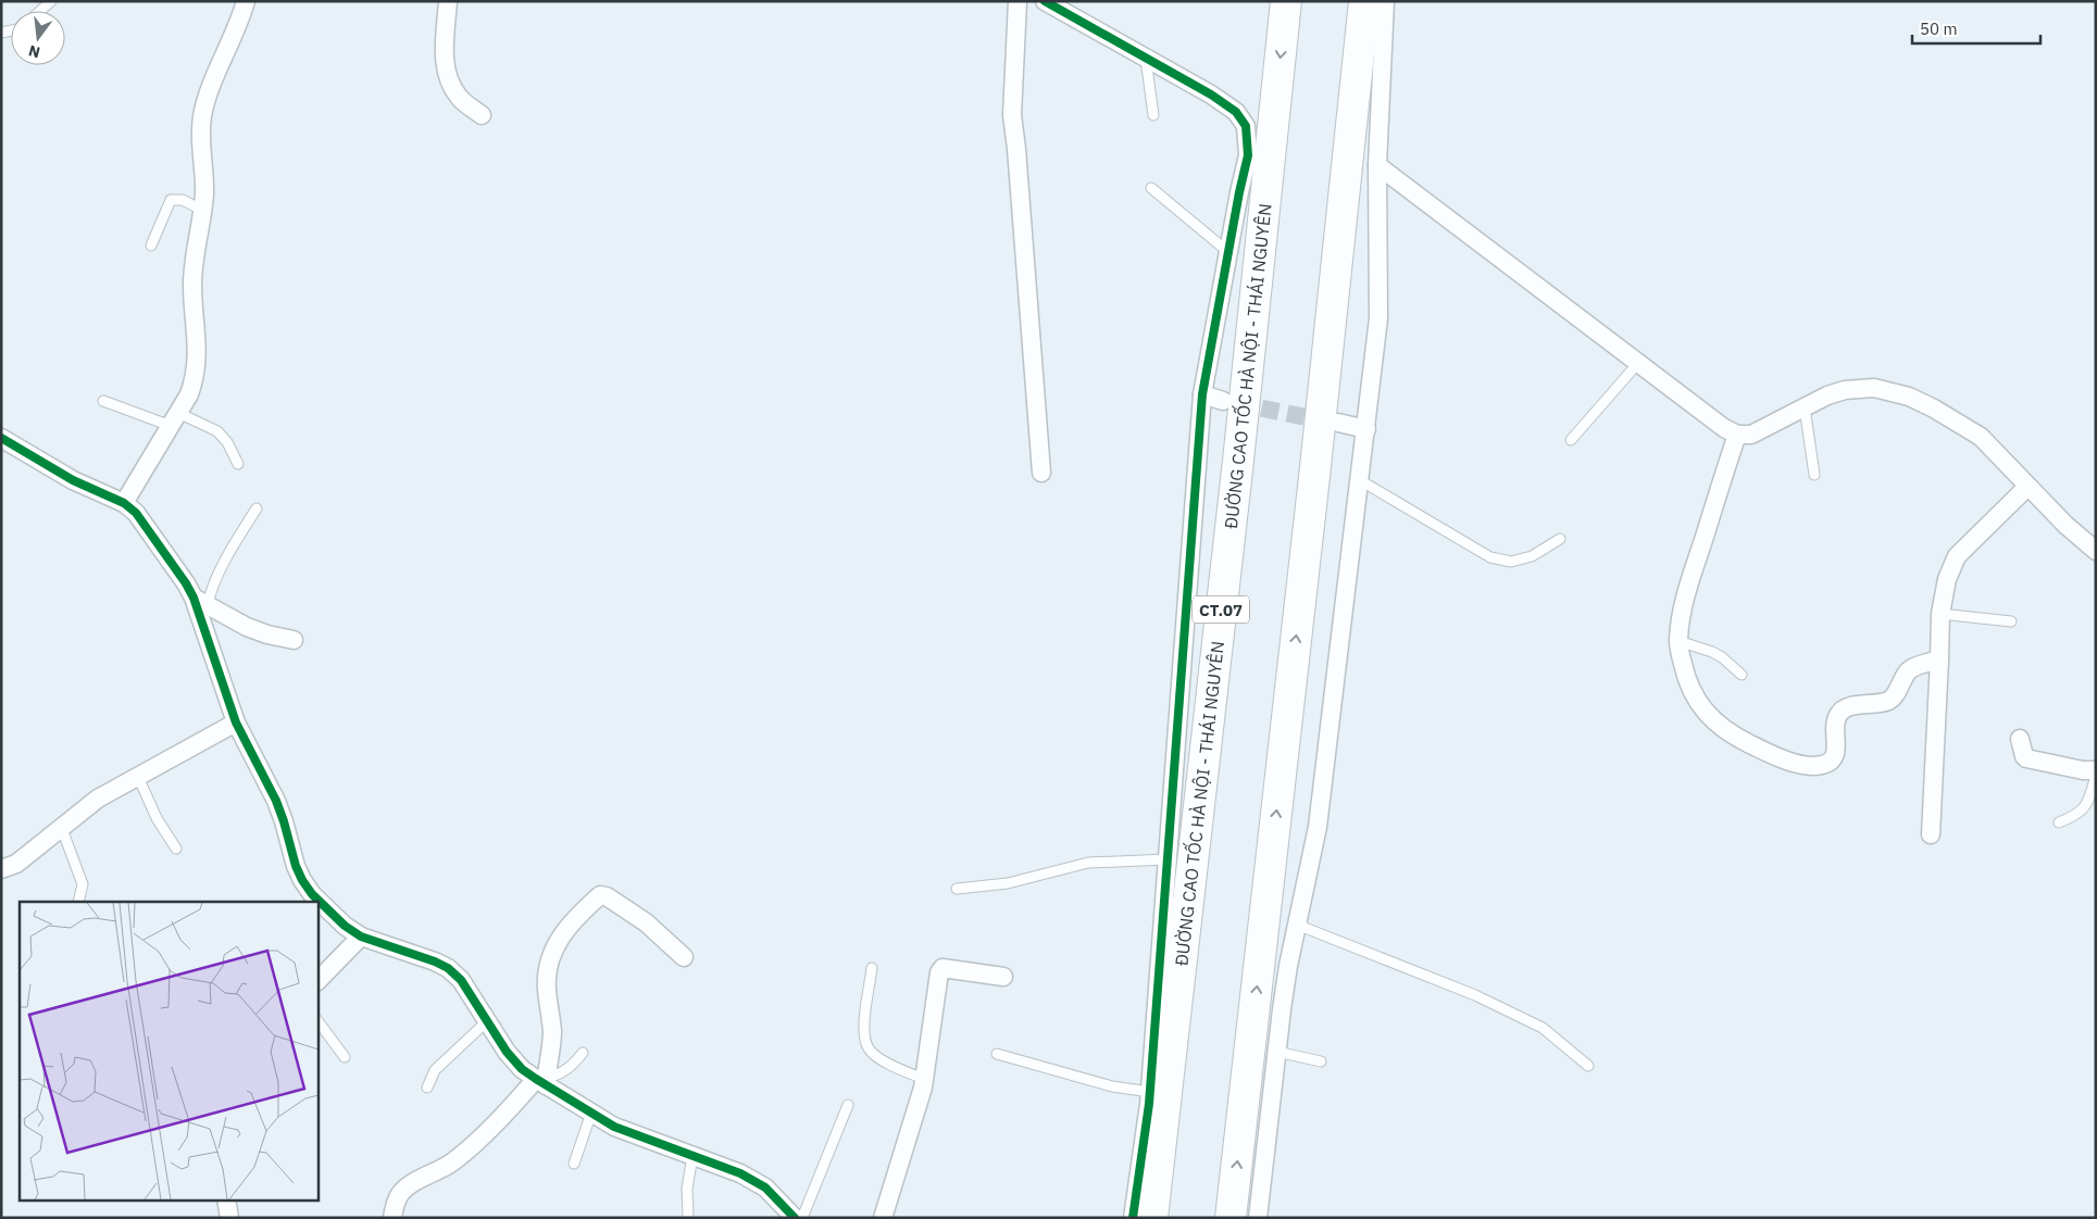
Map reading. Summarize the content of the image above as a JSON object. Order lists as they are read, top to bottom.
{
  "streets": {
    "highway": ["ĐƯỜNG CAO TỐC HÀ NỘI - THÁI NGUYÊN", "CT.07"]
  },
  "scale_bar": "50 m",
  "north": "bottom"
}
